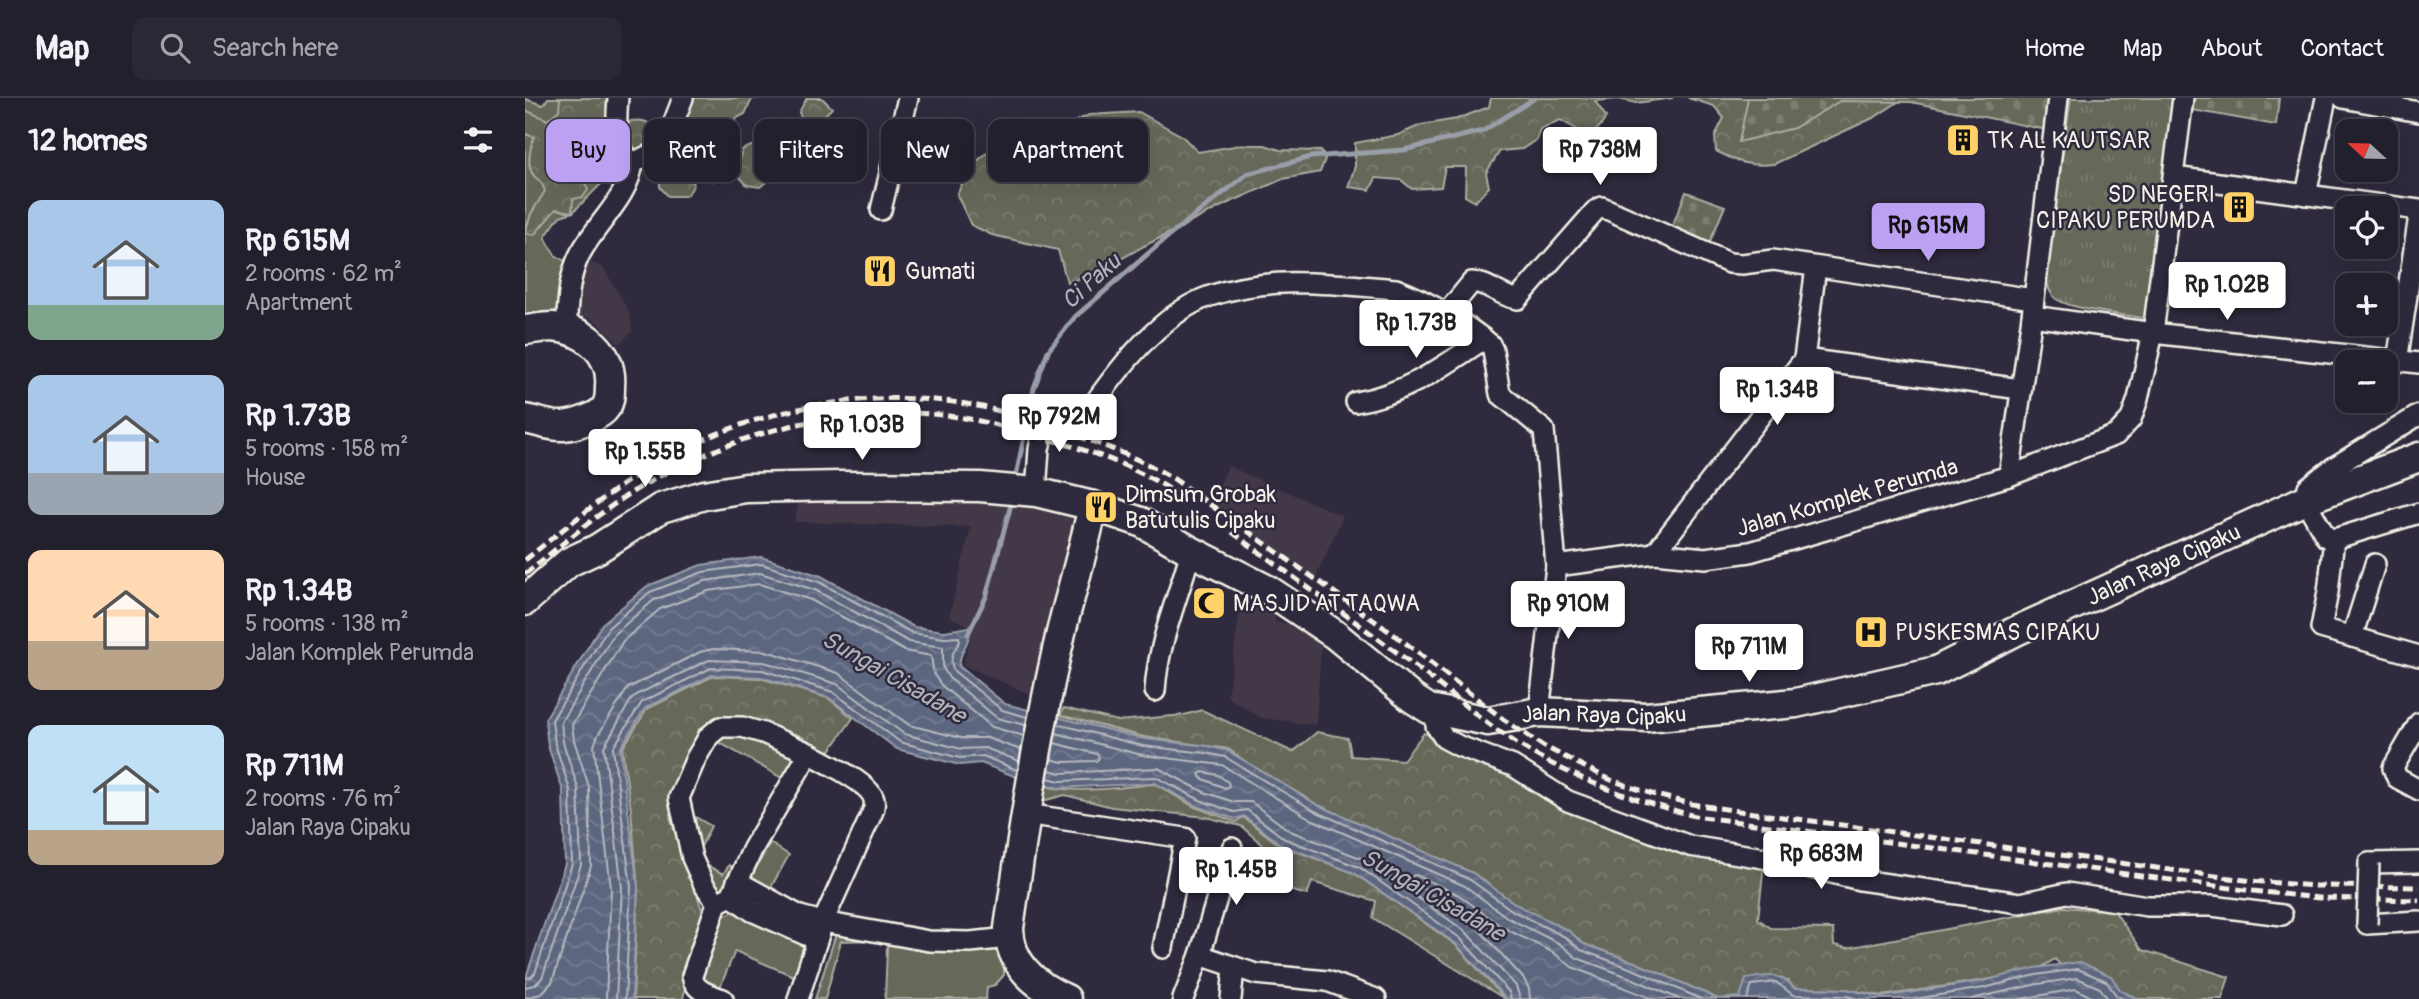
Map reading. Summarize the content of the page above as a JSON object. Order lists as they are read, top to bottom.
{
  "streets": {
    "street": ["Jalan Komplek Perumda", "Jalan Raya Cipaku"]
  },
  "water": ["Ci Paku", "Sungai Cisadane"],
  "places": {
    "building": ["TK AL KAUTSAR", "SD NEGERI CIPAKU PERUMDA"],
    "restaurant": ["Gumati", "Dimsum Grobak Batutulis Cipaku"],
    "mosque": ["MASJID AT TAQWA"],
    "hospital": ["PUSKESMAS CIPAKU"]
  },
  "north": "left",
  "page": {
    "header": "Map",
    "search": "Search here",
    "nav": [
      "Home",
      "Map",
      "About",
      "Contact"
    ],
    "heading": "12 homes",
    "map_buttons": ["+", "−"],
    "chip": [
      "Buy",
      "Rent",
      "Filters",
      "New",
      "Apartment"
    ],
    "price": [
      "Rp 738M",
      "Rp 615M",
      "Rp 1.02B",
      "Rp 1.73B",
      "Rp 1.34B",
      "Rp 792M",
      "Rp 1.03B",
      "Rp 1.55B",
      "Rp 910M",
      "Rp 711M",
      "Rp 683M",
      "Rp 1.45B"
    ],
    "list": [
      {
        "name": "Rp 615M",
        "note": "2 rooms · 62 m² · Apartment"
      },
      {
        "name": "Rp 1.73B",
        "note": "5 rooms · 158 m² · House"
      },
      {
        "name": "Rp 1.34B",
        "note": "5 rooms · 138 m² · Jalan Komplek Perumda"
      },
      {
        "name": "Rp 711M",
        "note": "2 rooms · 76 m² · Jalan Raya Cipaku"
      }
    ]
  }
}
